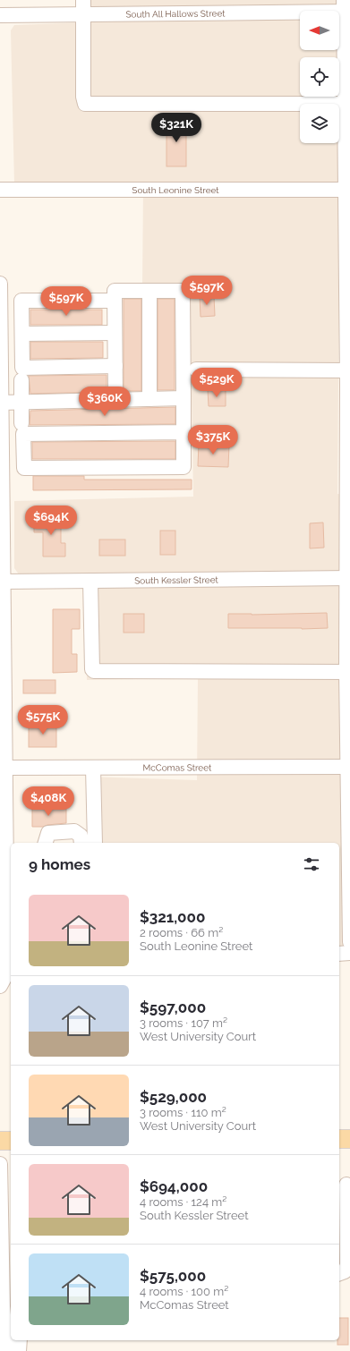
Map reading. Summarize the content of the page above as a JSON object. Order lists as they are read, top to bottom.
{
  "streets": {
    "street": [
      "South All Hallows Street",
      "South Leonine Street",
      "South Kessler Street",
      "McComas Street"
    ]
  },
  "north": "left",
  "page": {
    "price": [
      "$321K",
      "$597K",
      "$597K",
      "$529K",
      "$360K",
      "$375K",
      "$694K",
      "$575K",
      "$408K"
    ],
    "heading": "9 homes",
    "list": [
      {
        "name": "$321,000",
        "note": "2 rooms · 66 m² · South Leonine Street"
      },
      {
        "name": "$597,000",
        "note": "3 rooms · 107 m² · West University Court"
      },
      {
        "name": "$529,000",
        "note": "3 rooms · 110 m² · West University Court"
      },
      {
        "name": "$694,000",
        "note": "4 rooms · 124 m² · South Kessler Street"
      },
      {
        "name": "$575,000",
        "note": "4 rooms · 100 m² · McComas Street"
      }
    ]
  }
}
